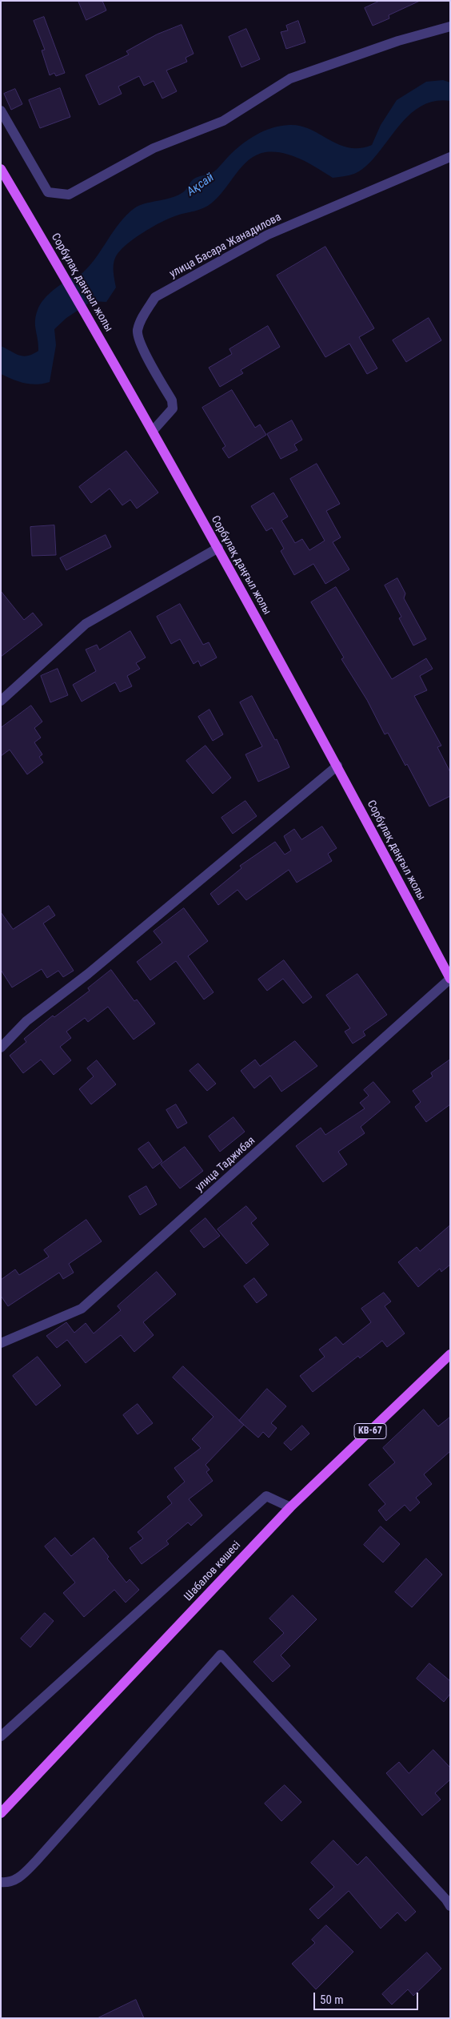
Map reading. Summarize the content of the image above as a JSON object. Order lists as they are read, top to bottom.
{
  "streets": {
    "main road": ["Сорбұлақ даңғыл жолы", "KB-67", "Шабалов көшесі"],
    "street": ["улица Басара Жанадилова", "улица Таджибая"]
  },
  "crossings": [
    ["улица Басара Жанадилова", "Сорбұлақ даңғыл жолы"],
    ["Сорбұлақ даңғыл жолы", "улица Таджибая"]
  ],
  "water": ["Ақсай"],
  "scale_bar": "50 m"
}
